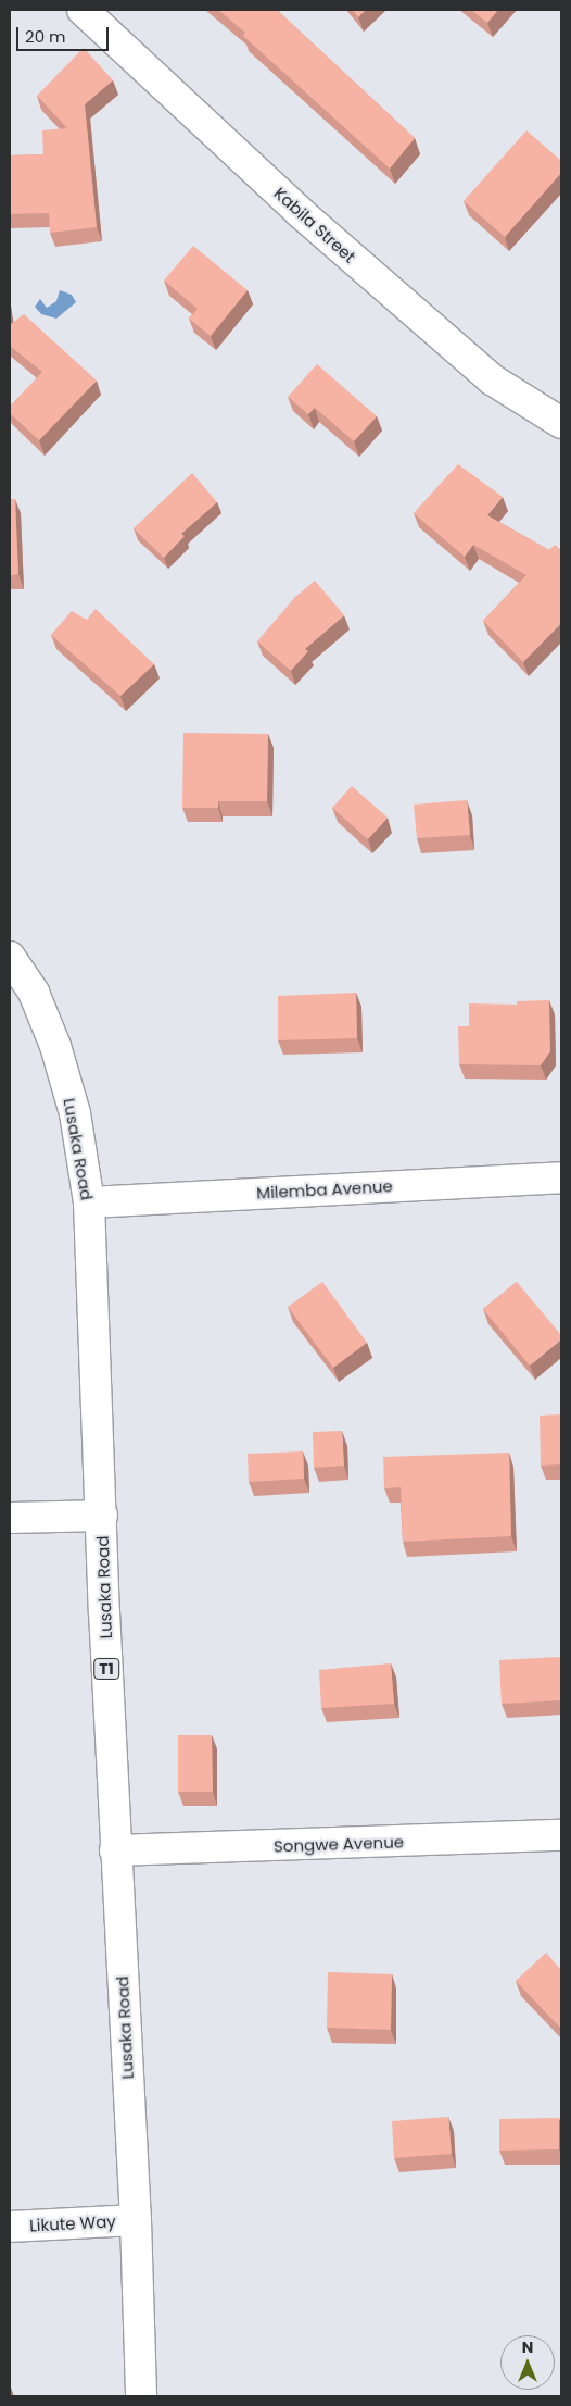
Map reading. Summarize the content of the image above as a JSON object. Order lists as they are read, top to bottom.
{
  "streets": {
    "main road": [
      "Kabila Street",
      "Lusaka Road",
      "Milemba Avenue",
      "T1",
      "Songwe Avenue",
      "Likute Way"
    ]
  },
  "crossings": [
    ["Lusaka Road", "Milemba Avenue"],
    ["Lusaka Road", "Songwe Avenue"],
    ["Lusaka Road", "Likute Way"]
  ],
  "scale_bar": "20 m",
  "north": "top"
}
